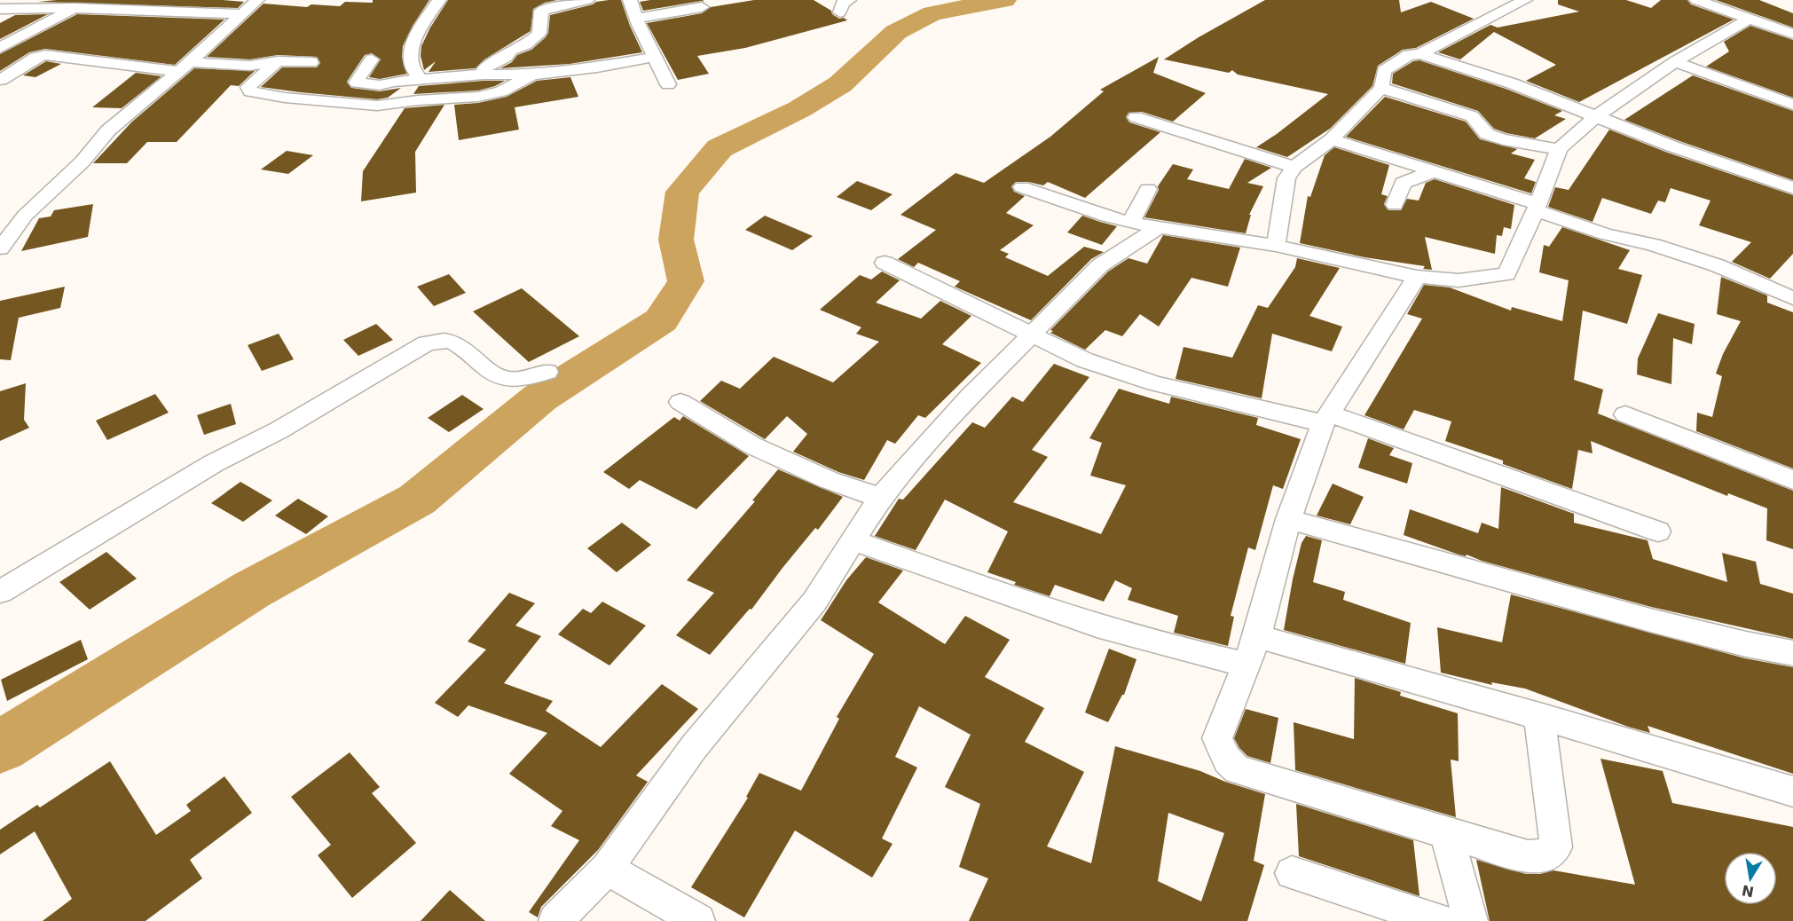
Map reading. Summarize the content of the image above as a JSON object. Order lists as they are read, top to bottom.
{
  "north": "bottom"
}
